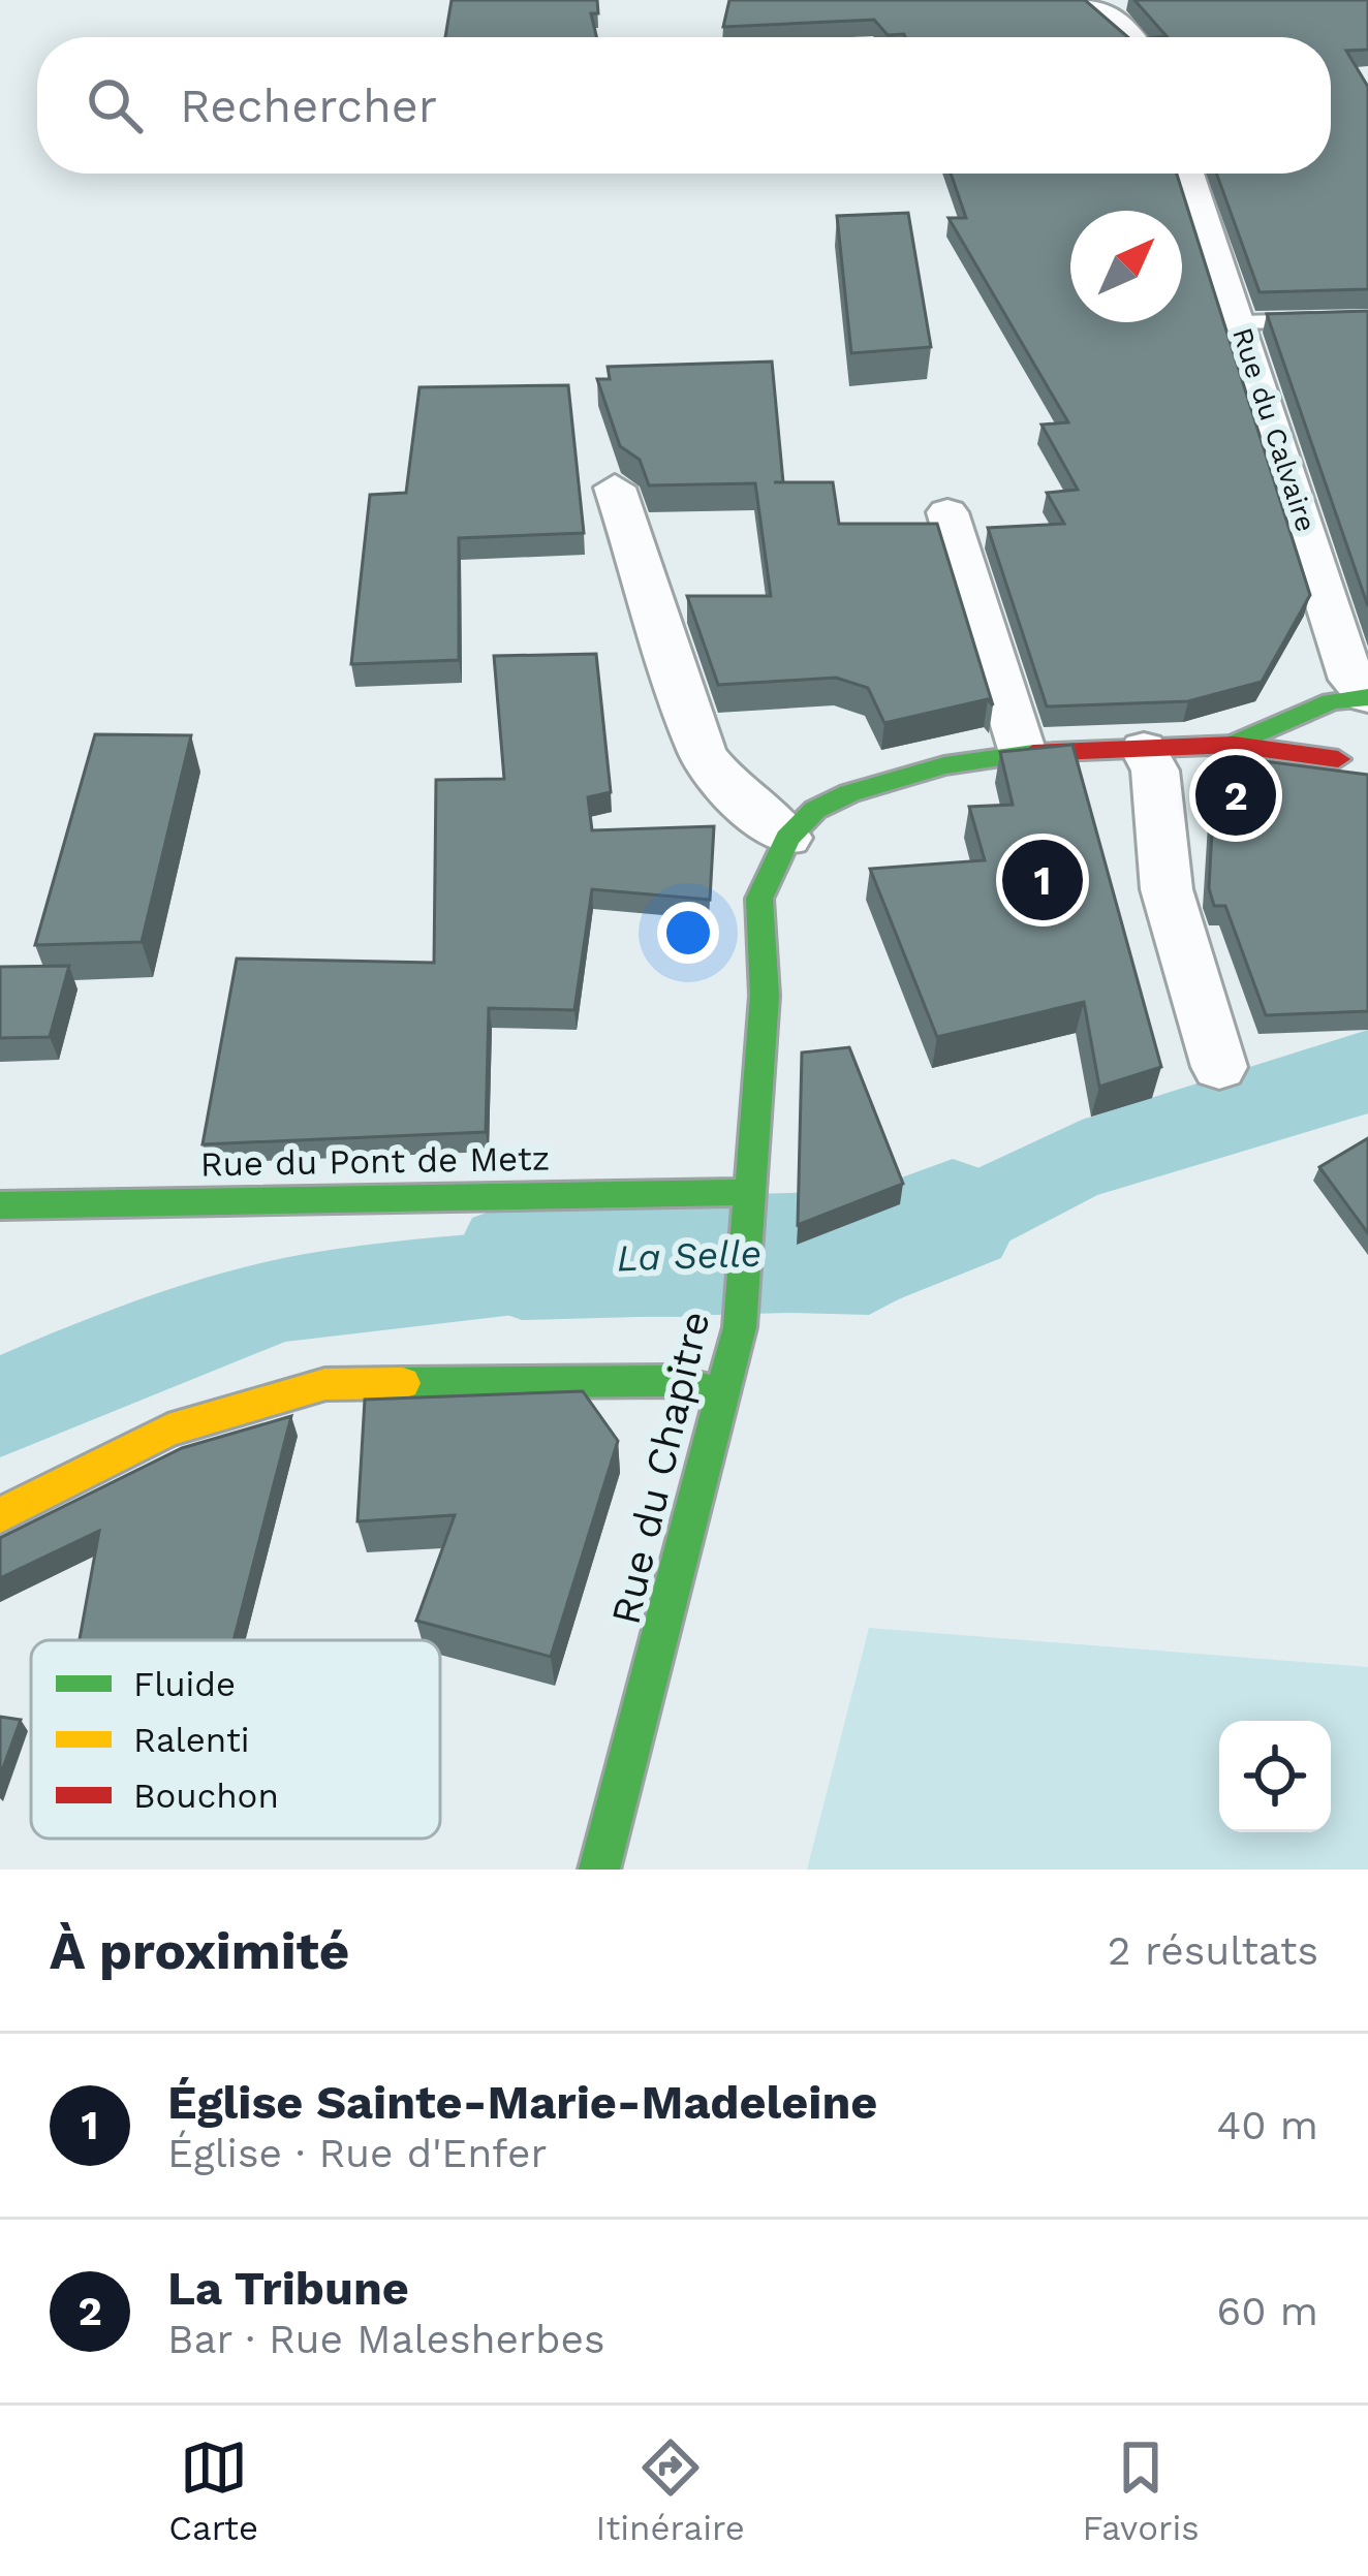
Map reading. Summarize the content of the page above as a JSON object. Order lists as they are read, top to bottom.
{
  "streets": {
    "street": ["Rue du Calvaire", "Rue du Pont de Metz", "Rue du Chapitre"]
  },
  "crossings": [
    ["Rue du Pont de Metz", "Rue du Chapitre"]
  ],
  "water": ["La Selle"],
  "legend": ["Fluide", "Ralenti", "Bouchon"],
  "north": "top right",
  "page": {
    "search": "Rechercher",
    "pins": ["2", "1"],
    "heading": ["À proximité", "2 résultats"],
    "list": [
      {
        "mark": "1",
        "name": "Église Sainte-Marie-Madeleine",
        "note": "Église · Rue d'Enfer",
        "value": "40 m"
      },
      {
        "mark": "2",
        "name": "La Tribune",
        "note": "Bar · Rue Malesherbes",
        "value": "60 m"
      }
    ],
    "nav": ["Carte", "Itinéraire", "Favoris"]
  }
}
